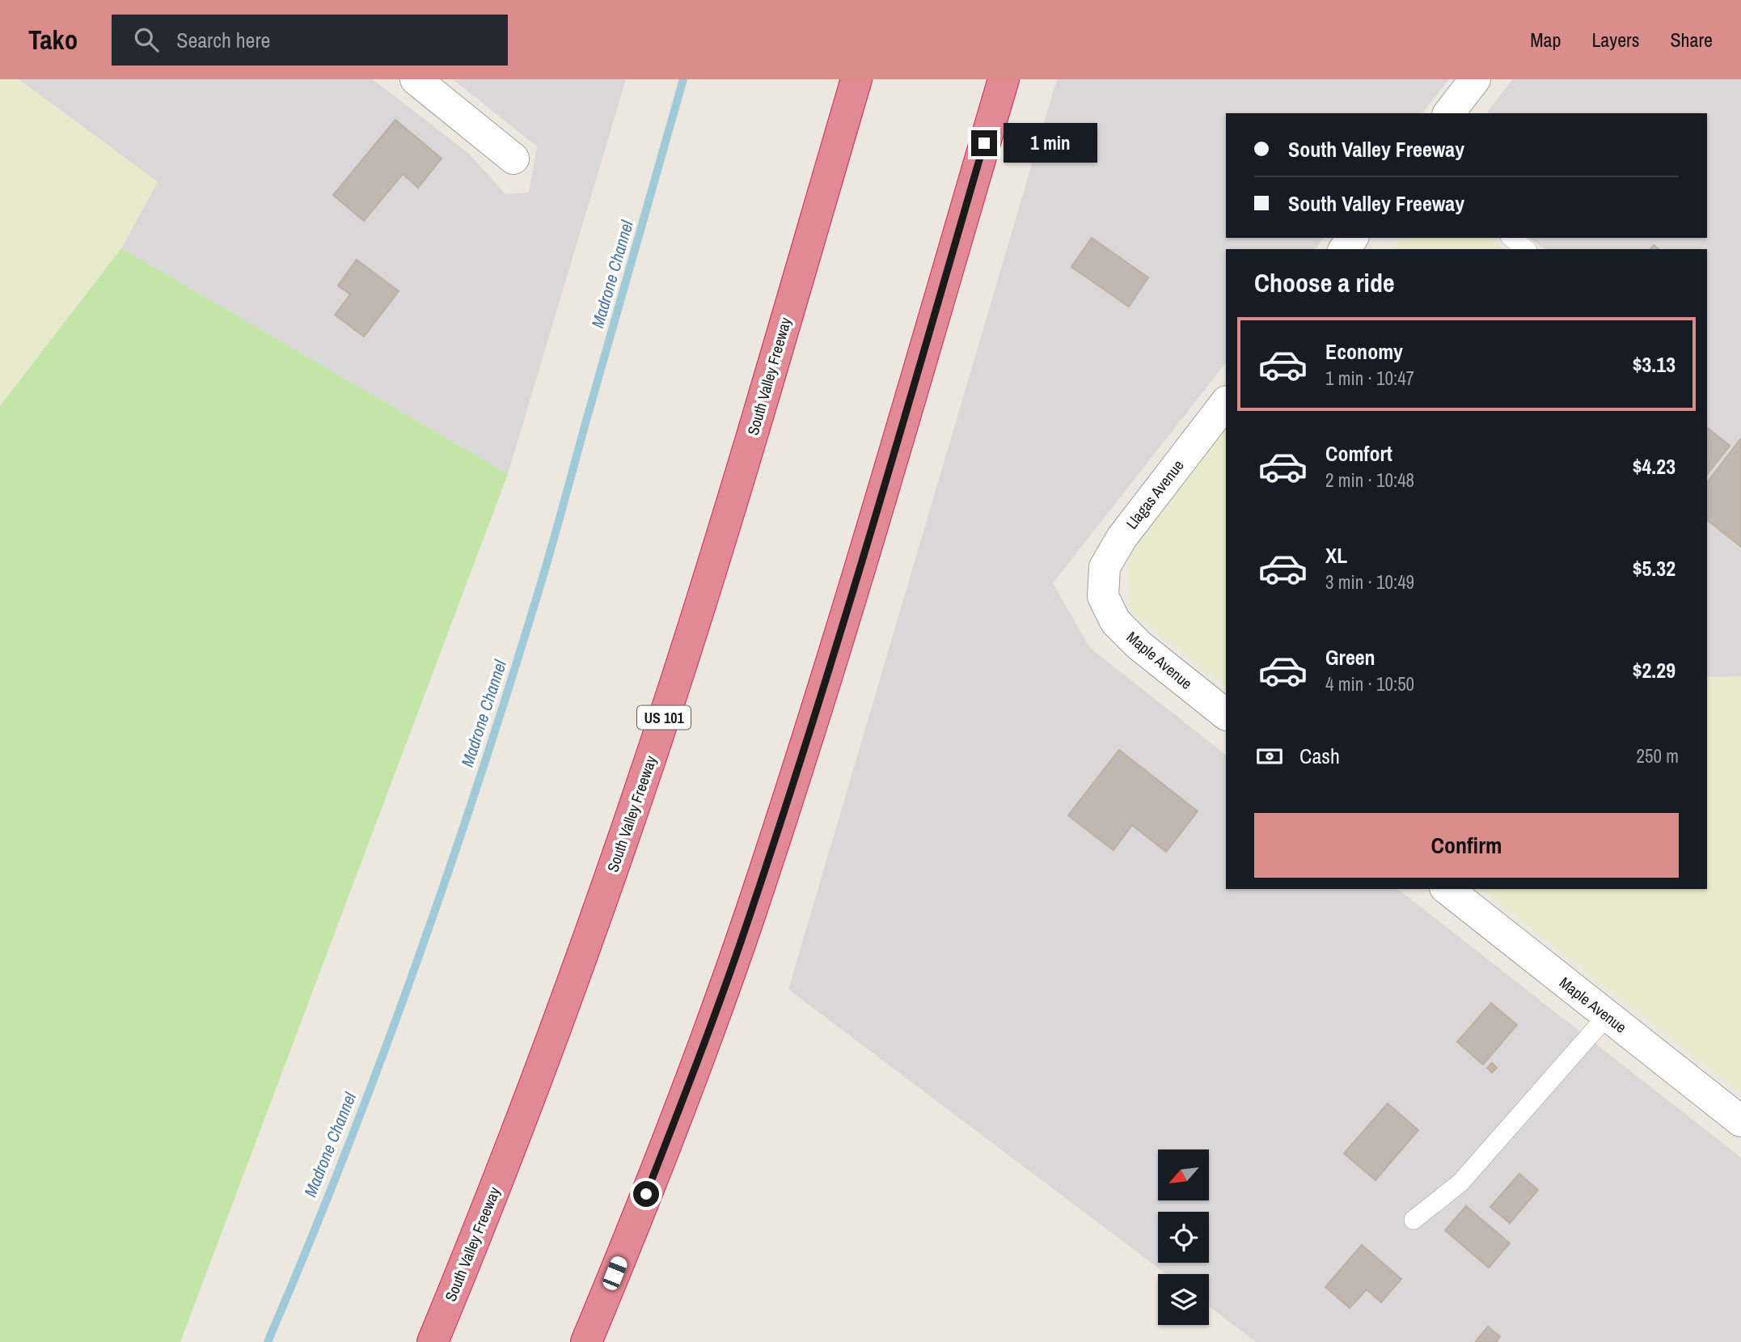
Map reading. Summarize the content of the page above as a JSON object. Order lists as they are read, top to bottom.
{
  "streets": {
    "highway": ["South Valley Freeway", "US 101"],
    "street": ["Llagas Avenue", "Maple Avenue"]
  },
  "crossings": [
    ["Llagas Avenue", "Maple Avenue"]
  ],
  "water": ["Madrone Channel"],
  "north": "bottom left",
  "page": {
    "header": "Tako",
    "search": "Search here",
    "nav": ["Map", "Layers", "Share"],
    "banner": ["South Valley Freeway", "South Valley Freeway"],
    "bubble": "1 min",
    "heading": "Choose a ride",
    "list": [
      {
        "name": "Economy",
        "note": "1 min · 10:47",
        "value": "$3.13"
      },
      {
        "name": "Comfort",
        "note": "2 min · 10:48",
        "value": "$4.23"
      },
      {
        "name": "XL",
        "note": "3 min · 10:49",
        "value": "$5.32"
      },
      {
        "name": "Green",
        "note": "4 min · 10:50",
        "value": "$2.29"
      }
    ],
    "pay": ["Cash", "250 m"],
    "buttons": "Confirm"
  }
}
